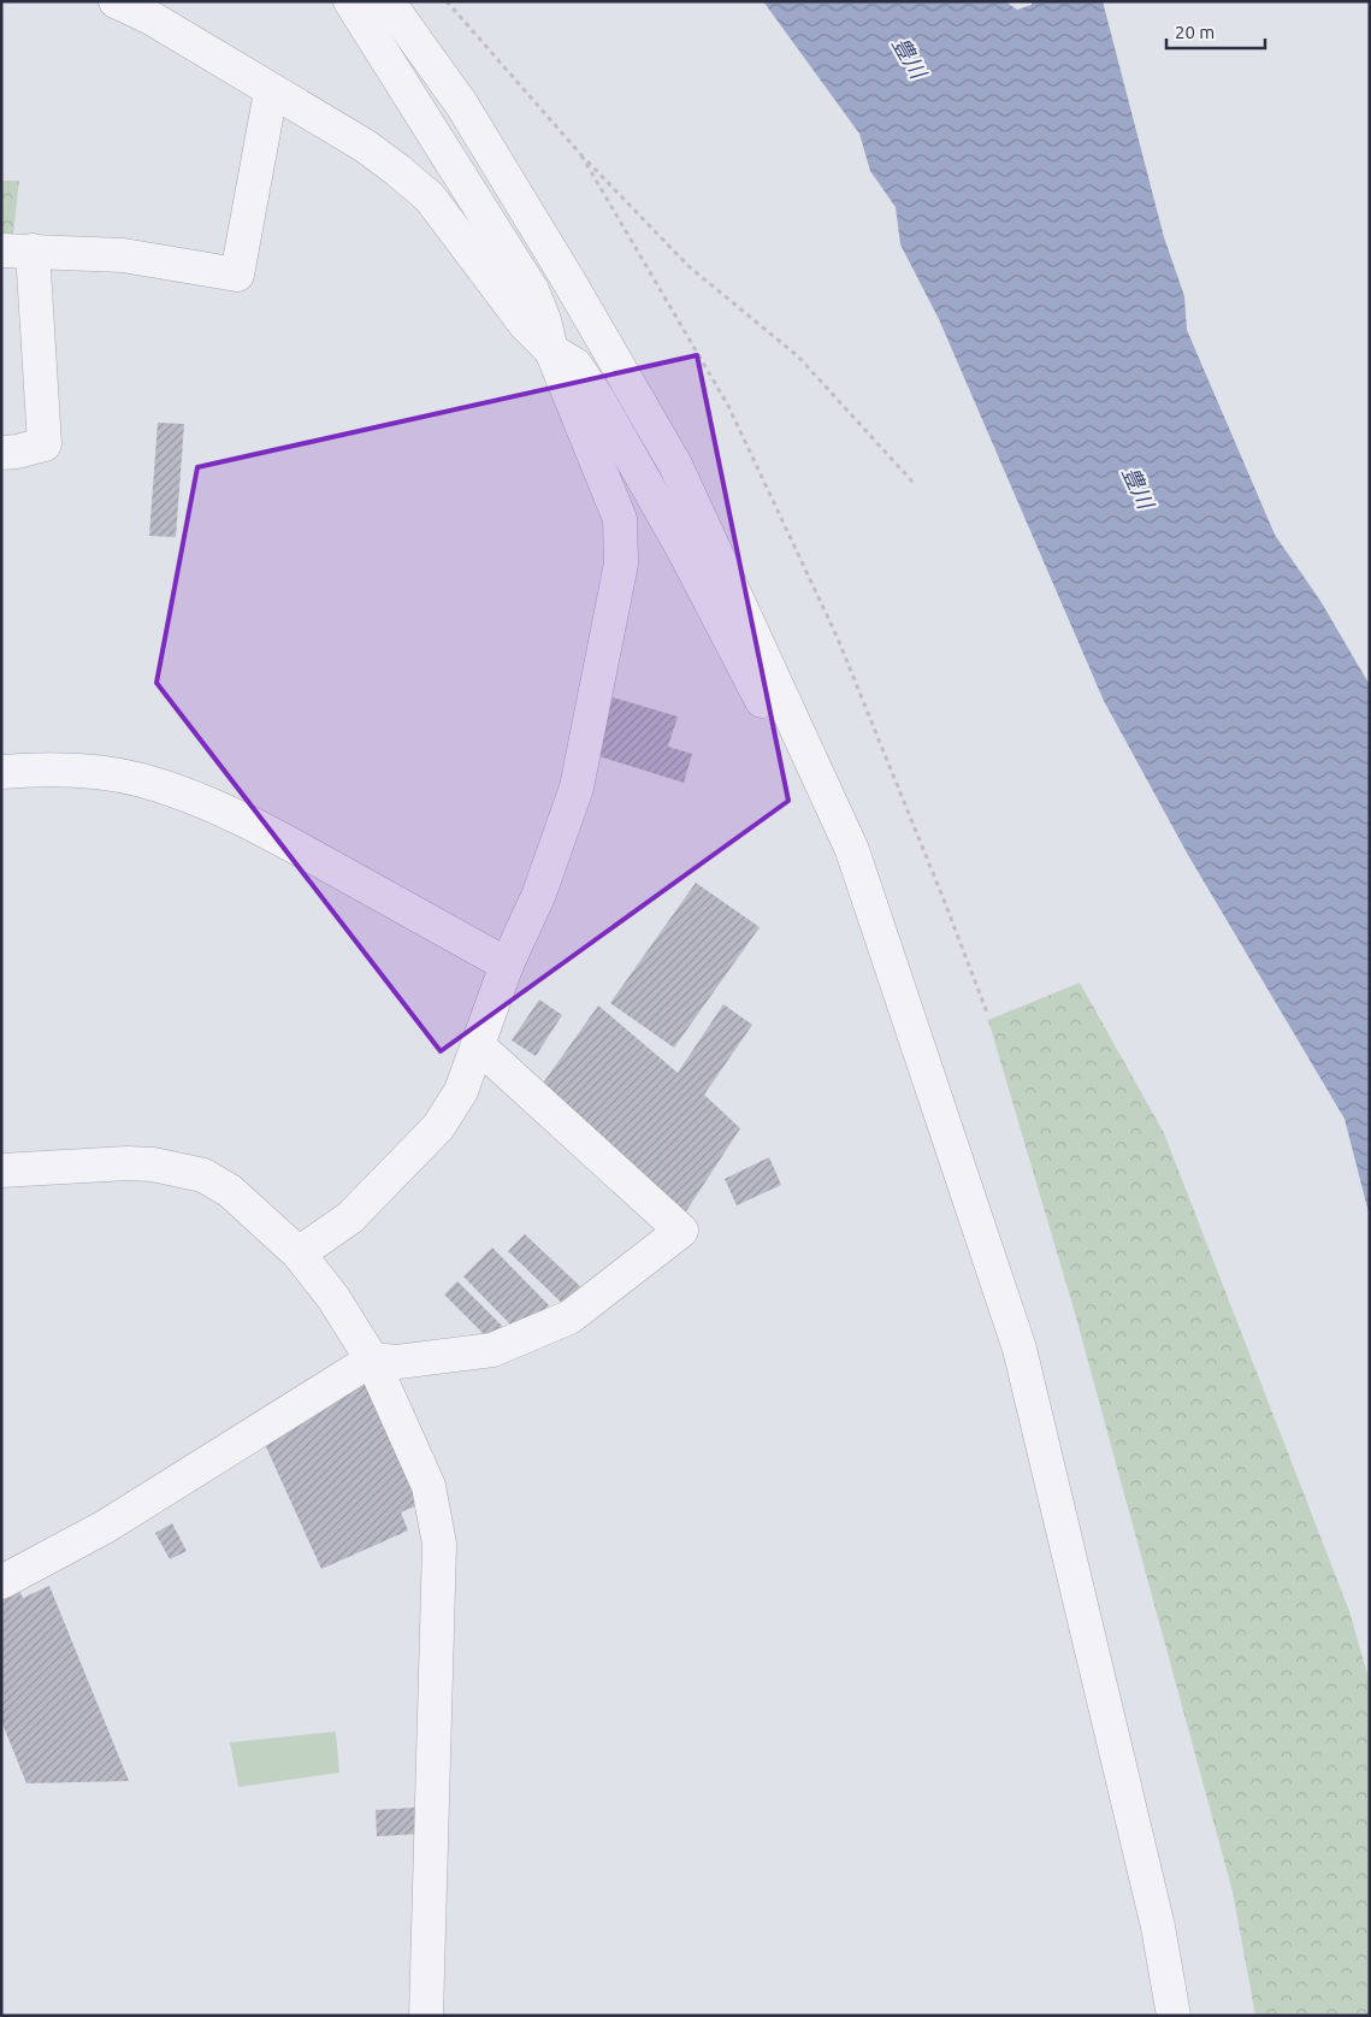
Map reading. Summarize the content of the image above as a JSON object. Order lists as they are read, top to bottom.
{
  "water": ["豊川"],
  "scale_bar": "20 m"
}
